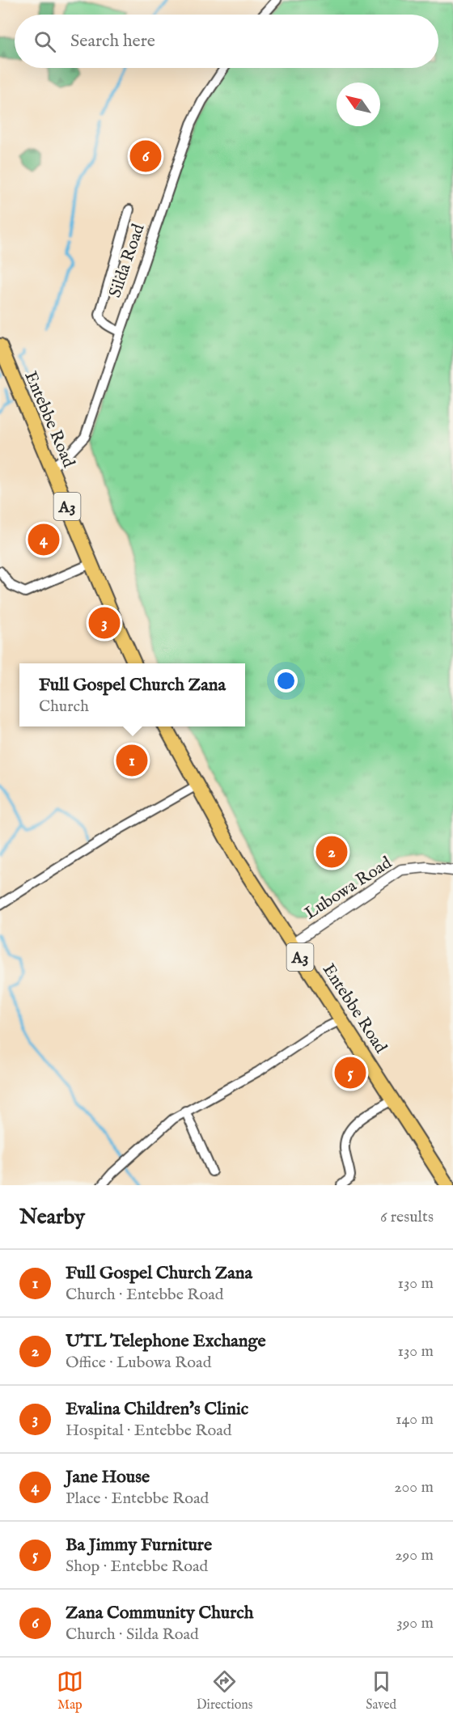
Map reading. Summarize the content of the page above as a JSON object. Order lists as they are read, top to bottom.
{
  "streets": {
    "main road": ["Entebbe Road", "A3"],
    "street": ["Silda Road", "Lubowa Road"]
  },
  "crossings": [
    ["Silda Road", "Entebbe Road"],
    ["Entebbe Road", "Lubowa Road"]
  ],
  "north": "top left",
  "page": {
    "search": "Search here",
    "pins": [
      "6",
      "4",
      "3",
      "1",
      "2",
      "5"
    ],
    "popup": ["Full Gospel Church Zana", "Church"],
    "heading": ["Nearby", "6 results"],
    "list": [
      {
        "mark": "1",
        "name": "Full Gospel Church Zana",
        "note": "Church · Entebbe Road",
        "value": "130 m"
      },
      {
        "mark": "2",
        "name": "UTL Telephone Exchange",
        "note": "Office · Lubowa Road",
        "value": "130 m"
      },
      {
        "mark": "3",
        "name": "Evalina Children's Clinic",
        "note": "Hospital · Entebbe Road",
        "value": "140 m"
      },
      {
        "mark": "4",
        "name": "Jane House",
        "note": "Place · Entebbe Road",
        "value": "200 m"
      },
      {
        "mark": "5",
        "name": "Ba Jimmy Furniture",
        "note": "Shop · Entebbe Road",
        "value": "290 m"
      },
      {
        "mark": "6",
        "name": "Zana Community Church",
        "note": "Church · Silda Road",
        "value": "390 m"
      }
    ],
    "nav": ["Map", "Directions", "Saved"]
  }
}
